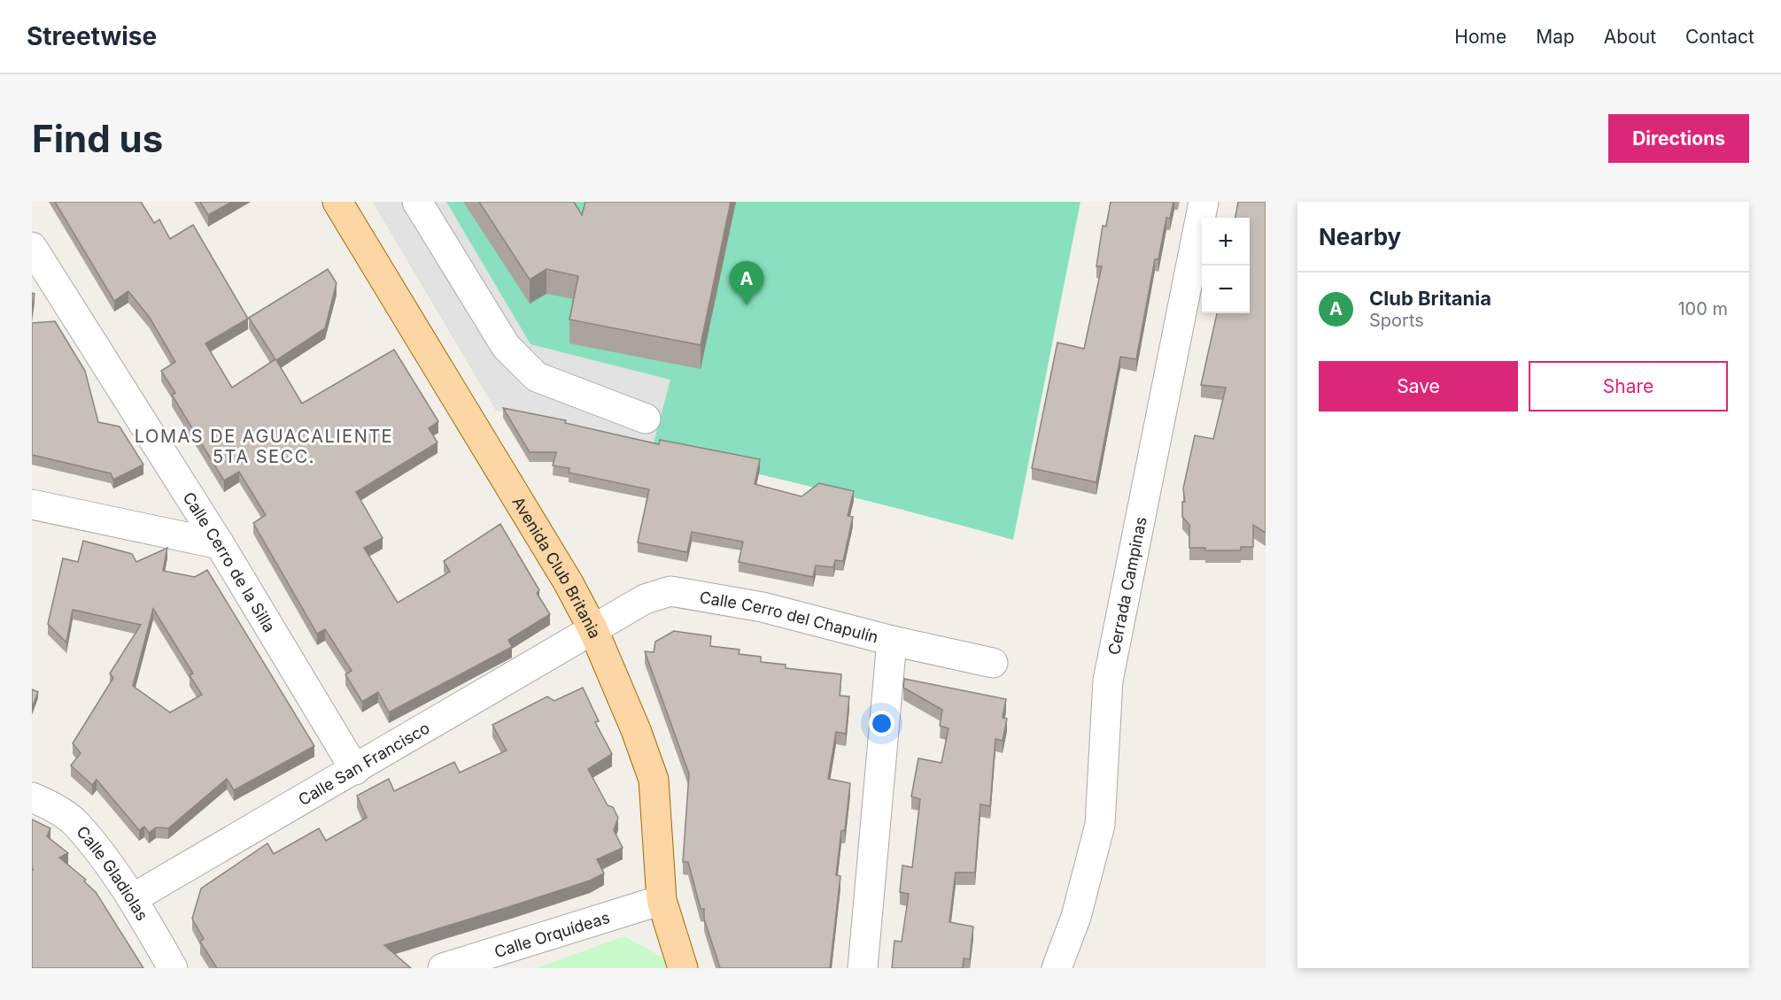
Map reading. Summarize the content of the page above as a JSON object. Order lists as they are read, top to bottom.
{
  "streets": {
    "main road": ["Avenida Club Britania"],
    "street": [
      "Calle Cerro de la Silla",
      "Cerrada Campinas",
      "Calle Cerro del Chapulín",
      "Calle San Francisco",
      "Calle Gladiolas",
      "Calle Orquídeas"
    ]
  },
  "crossings": [
    ["Calle Cerro de la Silla", "Calle San Francisco"],
    ["Avenida Club Britania", "Calle Cerro del Chapulín"],
    ["Avenida Club Britania", "Calle San Francisco"],
    ["Avenida Club Britania", "Calle Orquídeas"],
    ["Calle Cerro del Chapulín", "Calle San Francisco"],
    ["Calle San Francisco", "Calle Gladiolas"]
  ],
  "districts": ["LOMAS DE AGUACALIENTE 5TA SECC."],
  "page": {
    "header": "Streetwise",
    "nav": [
      "Home",
      "Map",
      "About",
      "Contact"
    ],
    "buttons": [
      "Directions",
      ["Save", "Share"]
    ],
    "title": "Find us",
    "heading": "Nearby",
    "map_buttons": ["+", "−"],
    "pins": "A",
    "list": [
      {
        "mark": "A",
        "name": "Club Britania",
        "note": "Sports",
        "value": "100 m"
      }
    ]
  }
}
